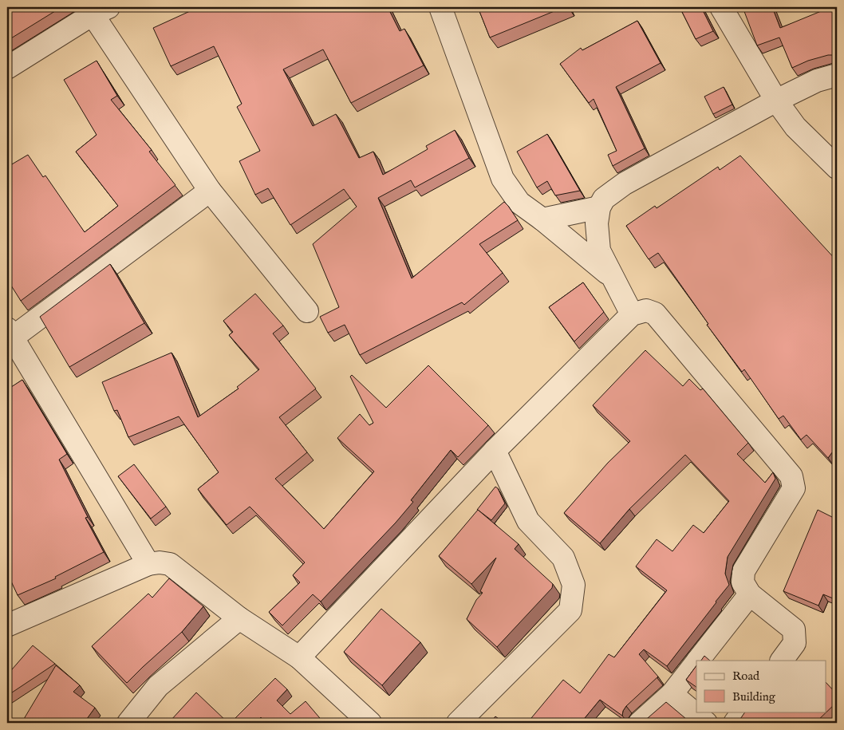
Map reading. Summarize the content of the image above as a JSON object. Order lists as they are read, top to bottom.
{
  "legend": ["Road", "Building"]
}
